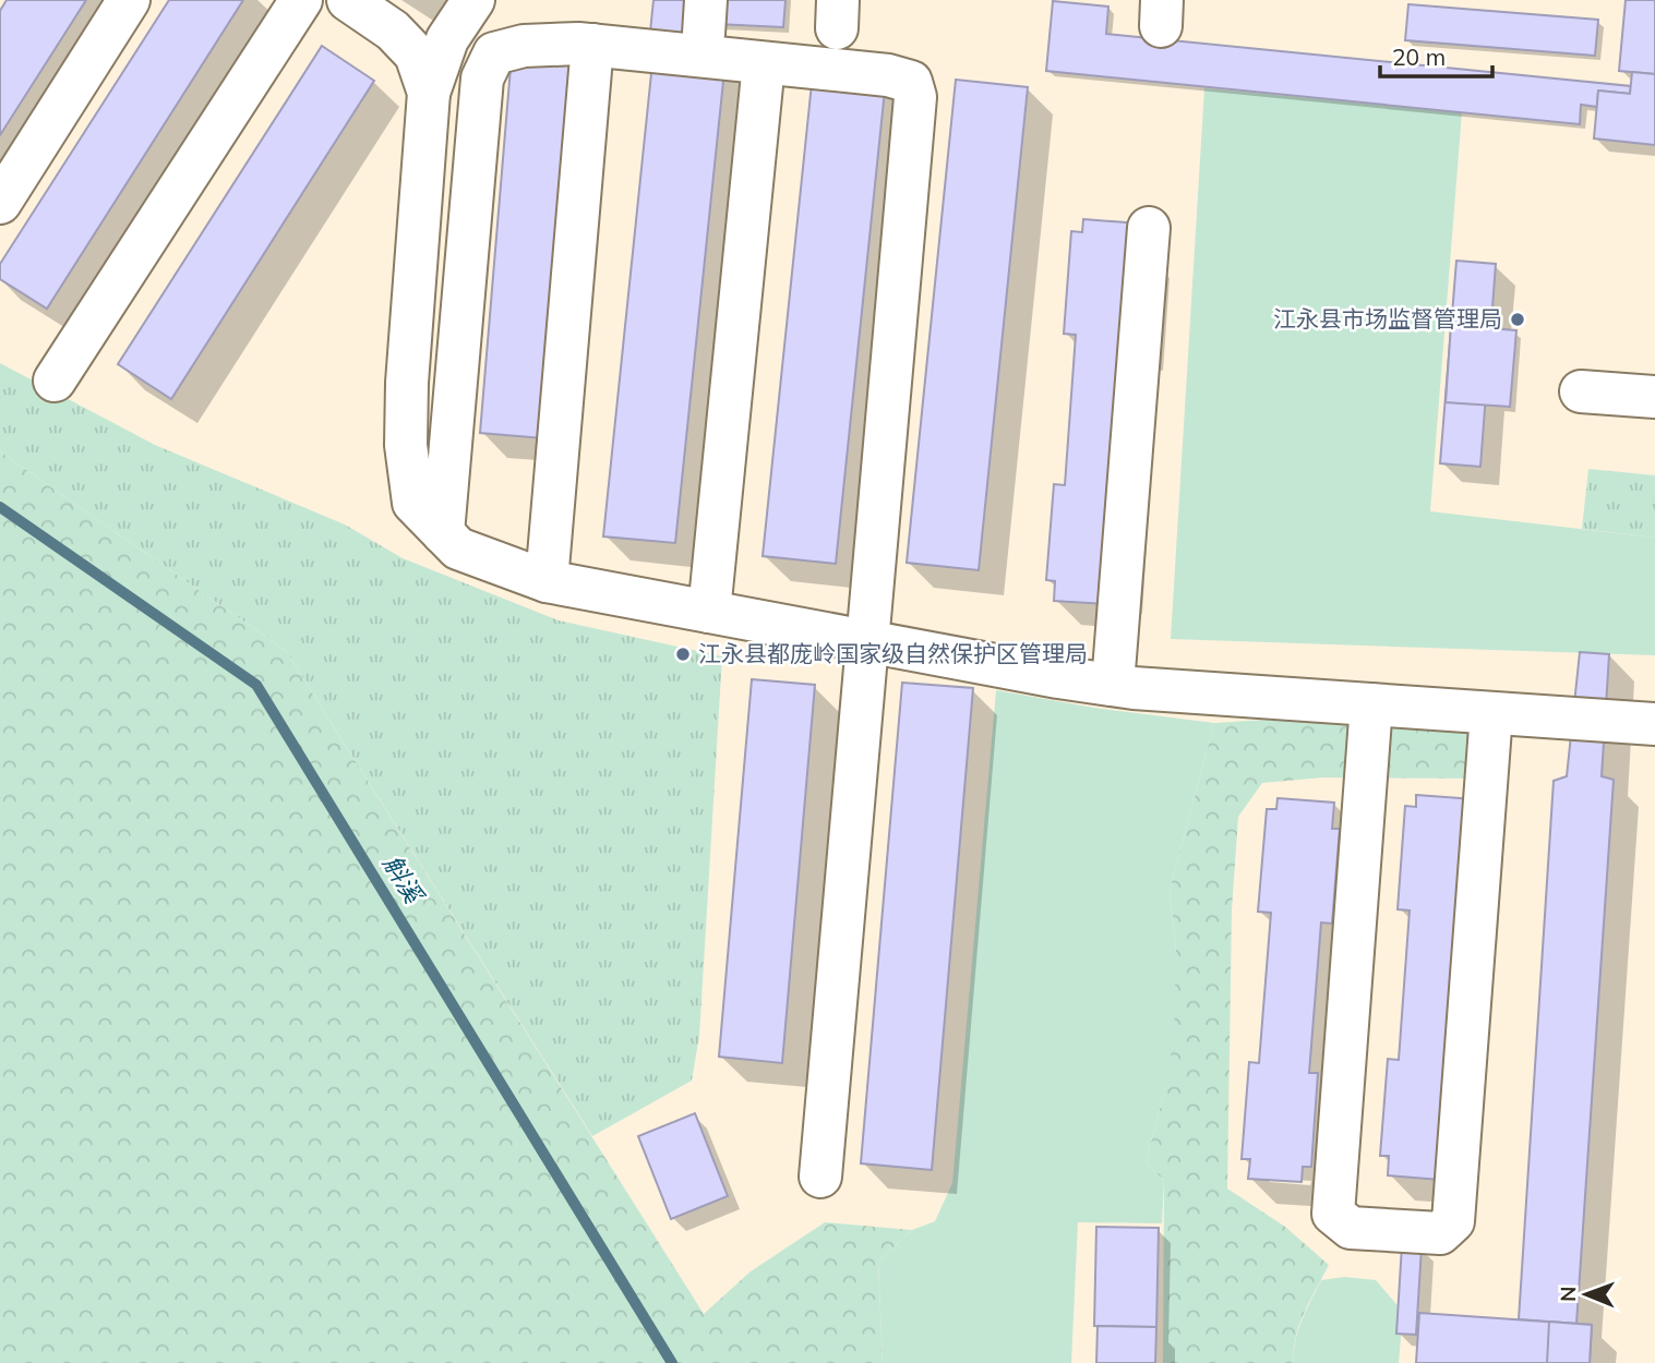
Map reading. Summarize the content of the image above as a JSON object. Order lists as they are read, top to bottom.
{
  "water": ["斛溪"],
  "places": ["江永县市场监督管理局", "江永县都庞岭国家级自然保护区管理局"],
  "scale_bar": "20 m",
  "north": "left"
}
